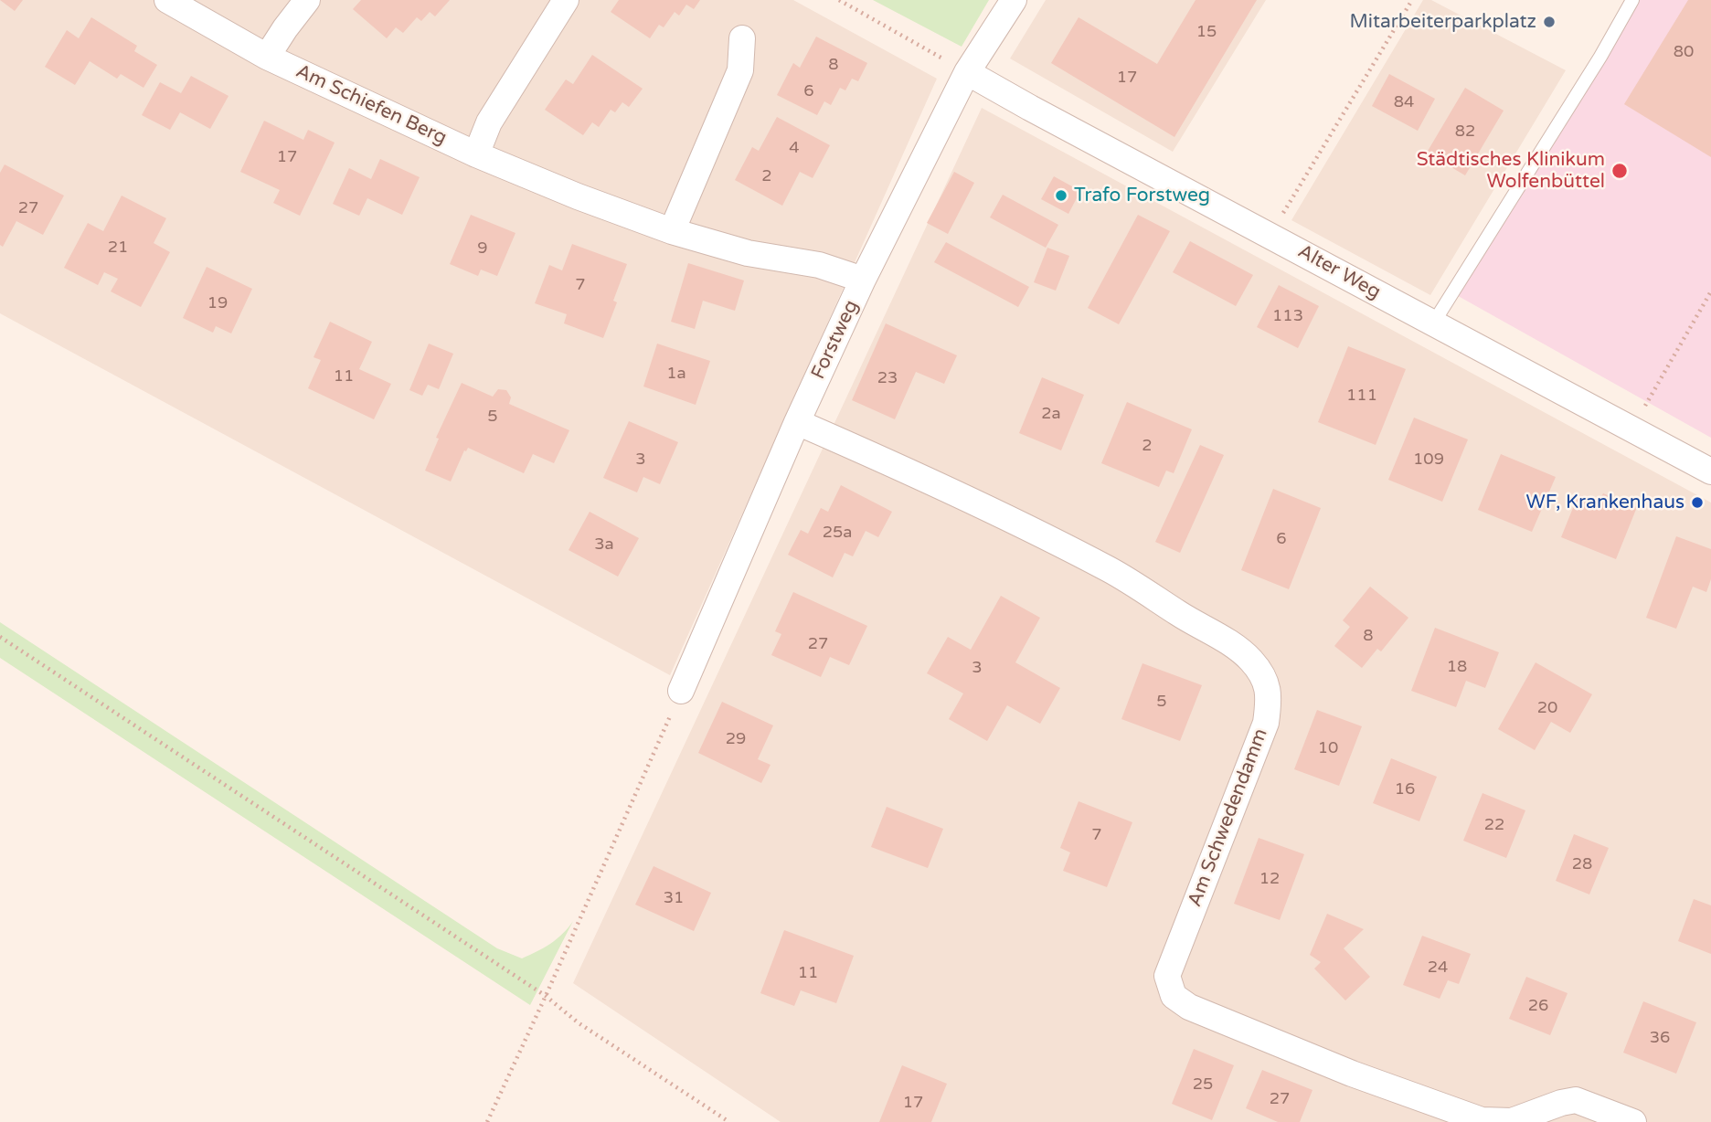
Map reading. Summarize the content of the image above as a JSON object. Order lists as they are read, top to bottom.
{
  "streets": {
    "street": [
      "Am Schiefen Berg",
      "Alter Weg",
      "Forstweg",
      "Am Schwedendamm"
    ]
  },
  "crossings": [
    ["Am Schiefen Berg", "Forstweg"],
    ["Alter Weg", "Forstweg"],
    ["Forstweg", "Am Schwedendamm"]
  ],
  "places": [
    "Mitarbeiterparkplatz",
    "Städtisches Klinikum Wolfenbüttel",
    "Trafo Forstweg",
    "WF, Krankenhaus"
  ],
  "house_numbers": [
    "15",
    "80",
    "8",
    "17",
    "6",
    "84",
    "82",
    "4",
    "17",
    "2",
    "27",
    "21",
    "9",
    "7",
    "19",
    "113",
    "1a",
    "11",
    "23",
    "111",
    "2a",
    "5",
    "2",
    "3",
    "109",
    "25a",
    "6",
    "3a",
    "8",
    "27",
    "18",
    "3",
    "5",
    "20",
    "29",
    "10",
    "16",
    "22",
    "7",
    "28",
    "12",
    "31",
    "24",
    "11",
    "26",
    "36",
    "25",
    "27",
    "17"
  ]
}
